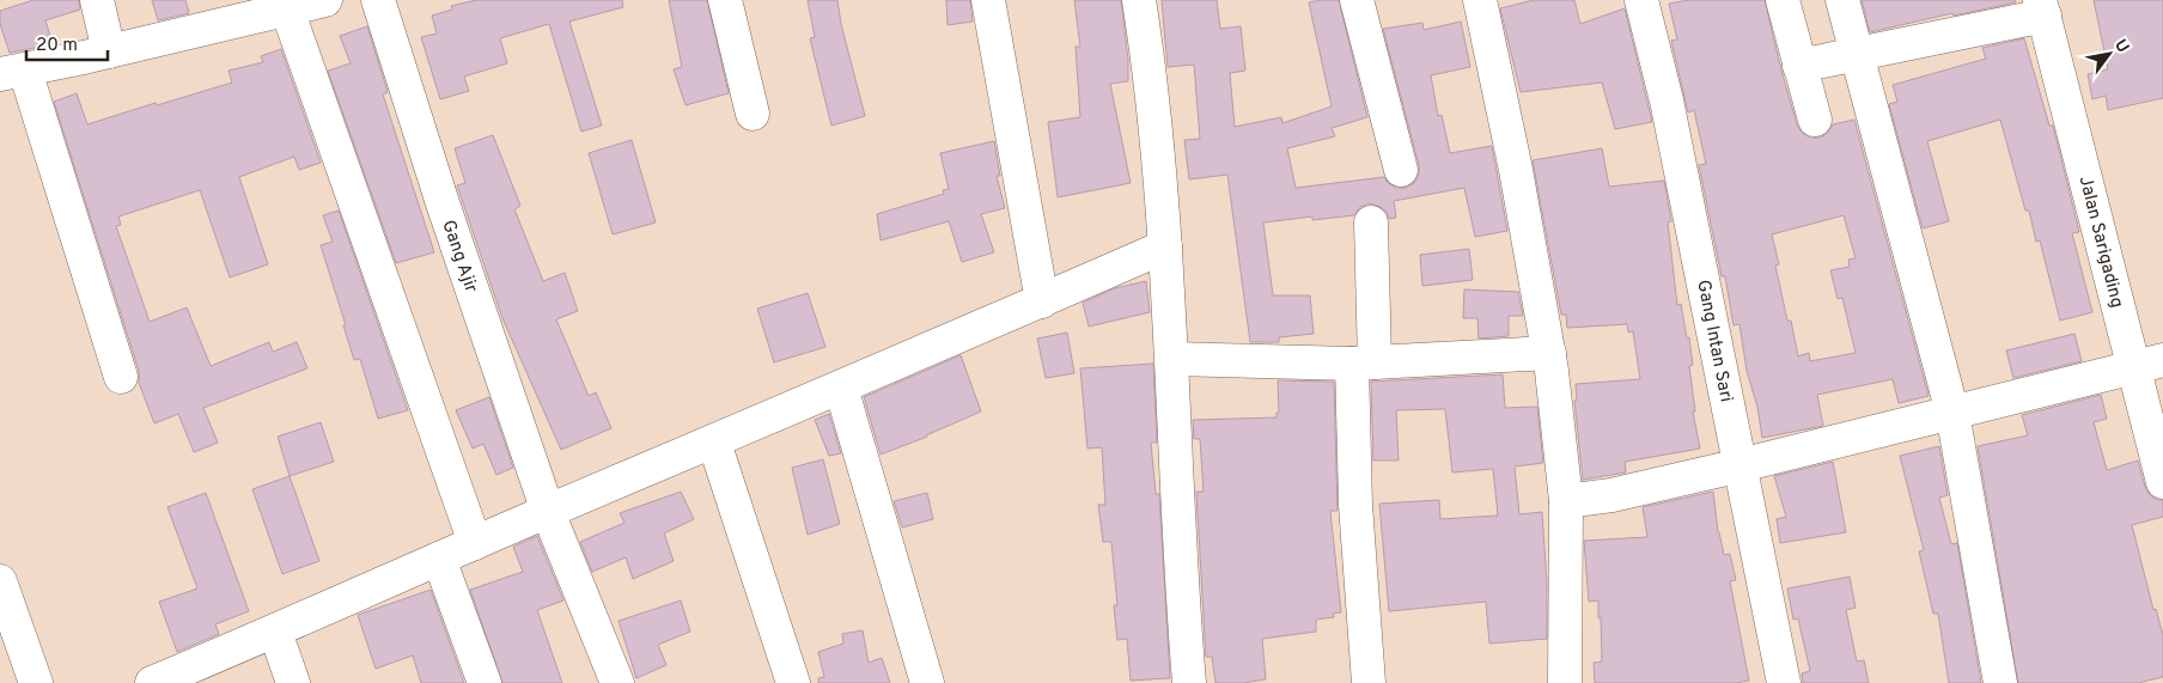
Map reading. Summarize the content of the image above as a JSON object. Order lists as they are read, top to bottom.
{
  "streets": {
    "street": ["Jalan Sarigading", "Gang Ajir", "Gang Intan Sari"]
  },
  "scale_bar": "20 m",
  "north": "top right"
}
